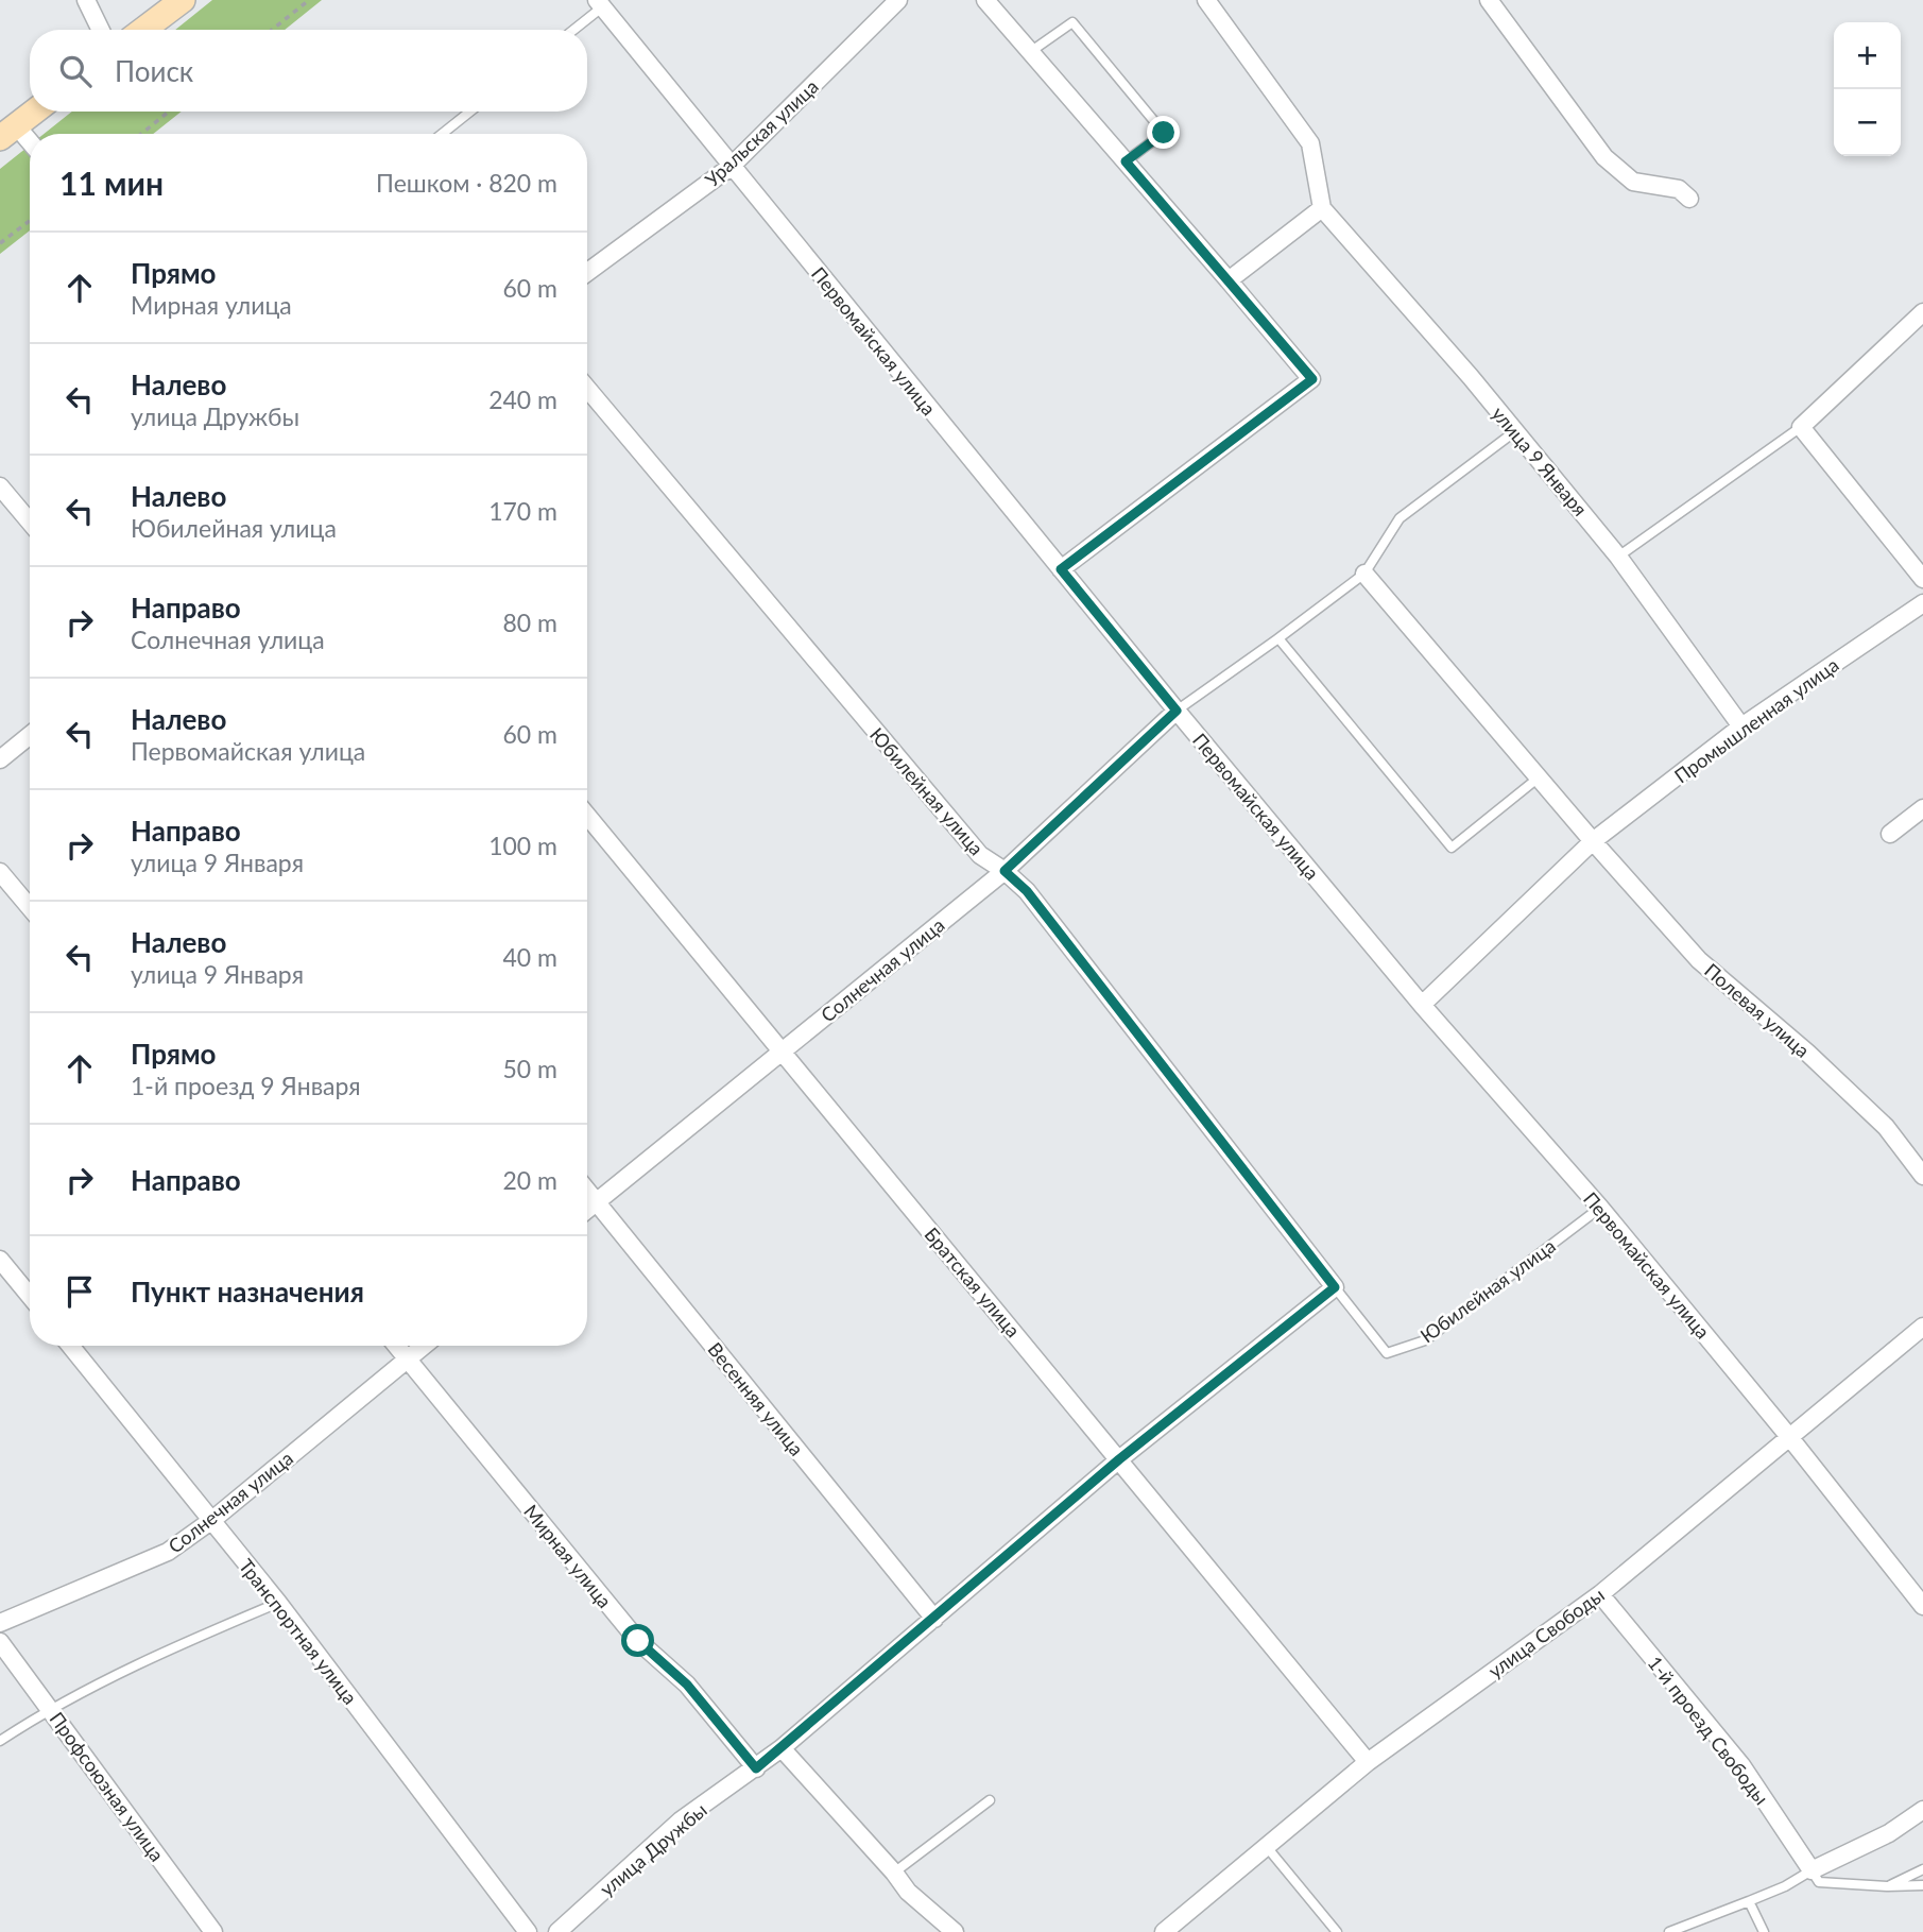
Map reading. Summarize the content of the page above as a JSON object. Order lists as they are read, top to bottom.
{
  "streets": {
    "street": [
      "Уральская улица",
      "Первомайская улица",
      "улица 9 Января",
      "Промышленная улица",
      "Юбилейная улица",
      "Солнечная улица",
      "Полевая улица",
      "Братская улица",
      "Весенняя улица",
      "Мирная улица",
      "Транспортная улица",
      "улица Свободы",
      "1-й проезд Свободы",
      "Профсоюзная улица",
      "улица Дружбы"
    ]
  },
  "crossings": [
    ["Уральская улица", "Первомайская улица"],
    ["Первомайская улица", "Промышленная улица"],
    ["Первомайская улица", "Юбилейная улица"],
    ["Первомайская улица", "Солнечная улица"],
    ["Первомайская улица", "улица Свободы"],
    ["улица 9 Января", "Промышленная улица"],
    ["Промышленная улица", "Полевая улица"],
    ["Юбилейная улица", "Солнечная улица"],
    ["Юбилейная улица", "улица Дружбы"],
    ["Солнечная улица", "Братская улица"],
    ["Солнечная улица", "Весенняя улица"],
    ["Солнечная улица", "Мирная улица"],
    ["Солнечная улица", "Транспортная улица"],
    ["Братская улица", "улица Свободы"],
    ["Братская улица", "улица Дружбы"],
    ["Весенняя улица", "улица Дружбы"],
    ["Мирная улица", "улица Дружбы"],
    ["улица Свободы", "1-й проезд Свободы"]
  ],
  "page": {
    "map_buttons": ["+", "−"],
    "search": "Поиск",
    "heading": ["11 мин", "Пешком · 820 m"],
    "list": [
      ["Прямо", "Мирная улица", "60 m"],
      ["Налево", "улица Дружбы", "240 m"],
      ["Налево", "Юбилейная улица", "170 m"],
      ["Направо", "Солнечная улица", "80 m"],
      ["Налево", "Первомайская улица", "60 m"],
      ["Направо", "улица 9 Января", "100 m"],
      ["Налево", "улица 9 Января", "40 m"],
      ["Прямо", "1-й проезд 9 Января", "50 m"],
      ["Направо", "20 m"],
      "Пункт назначения"
    ]
  }
}
